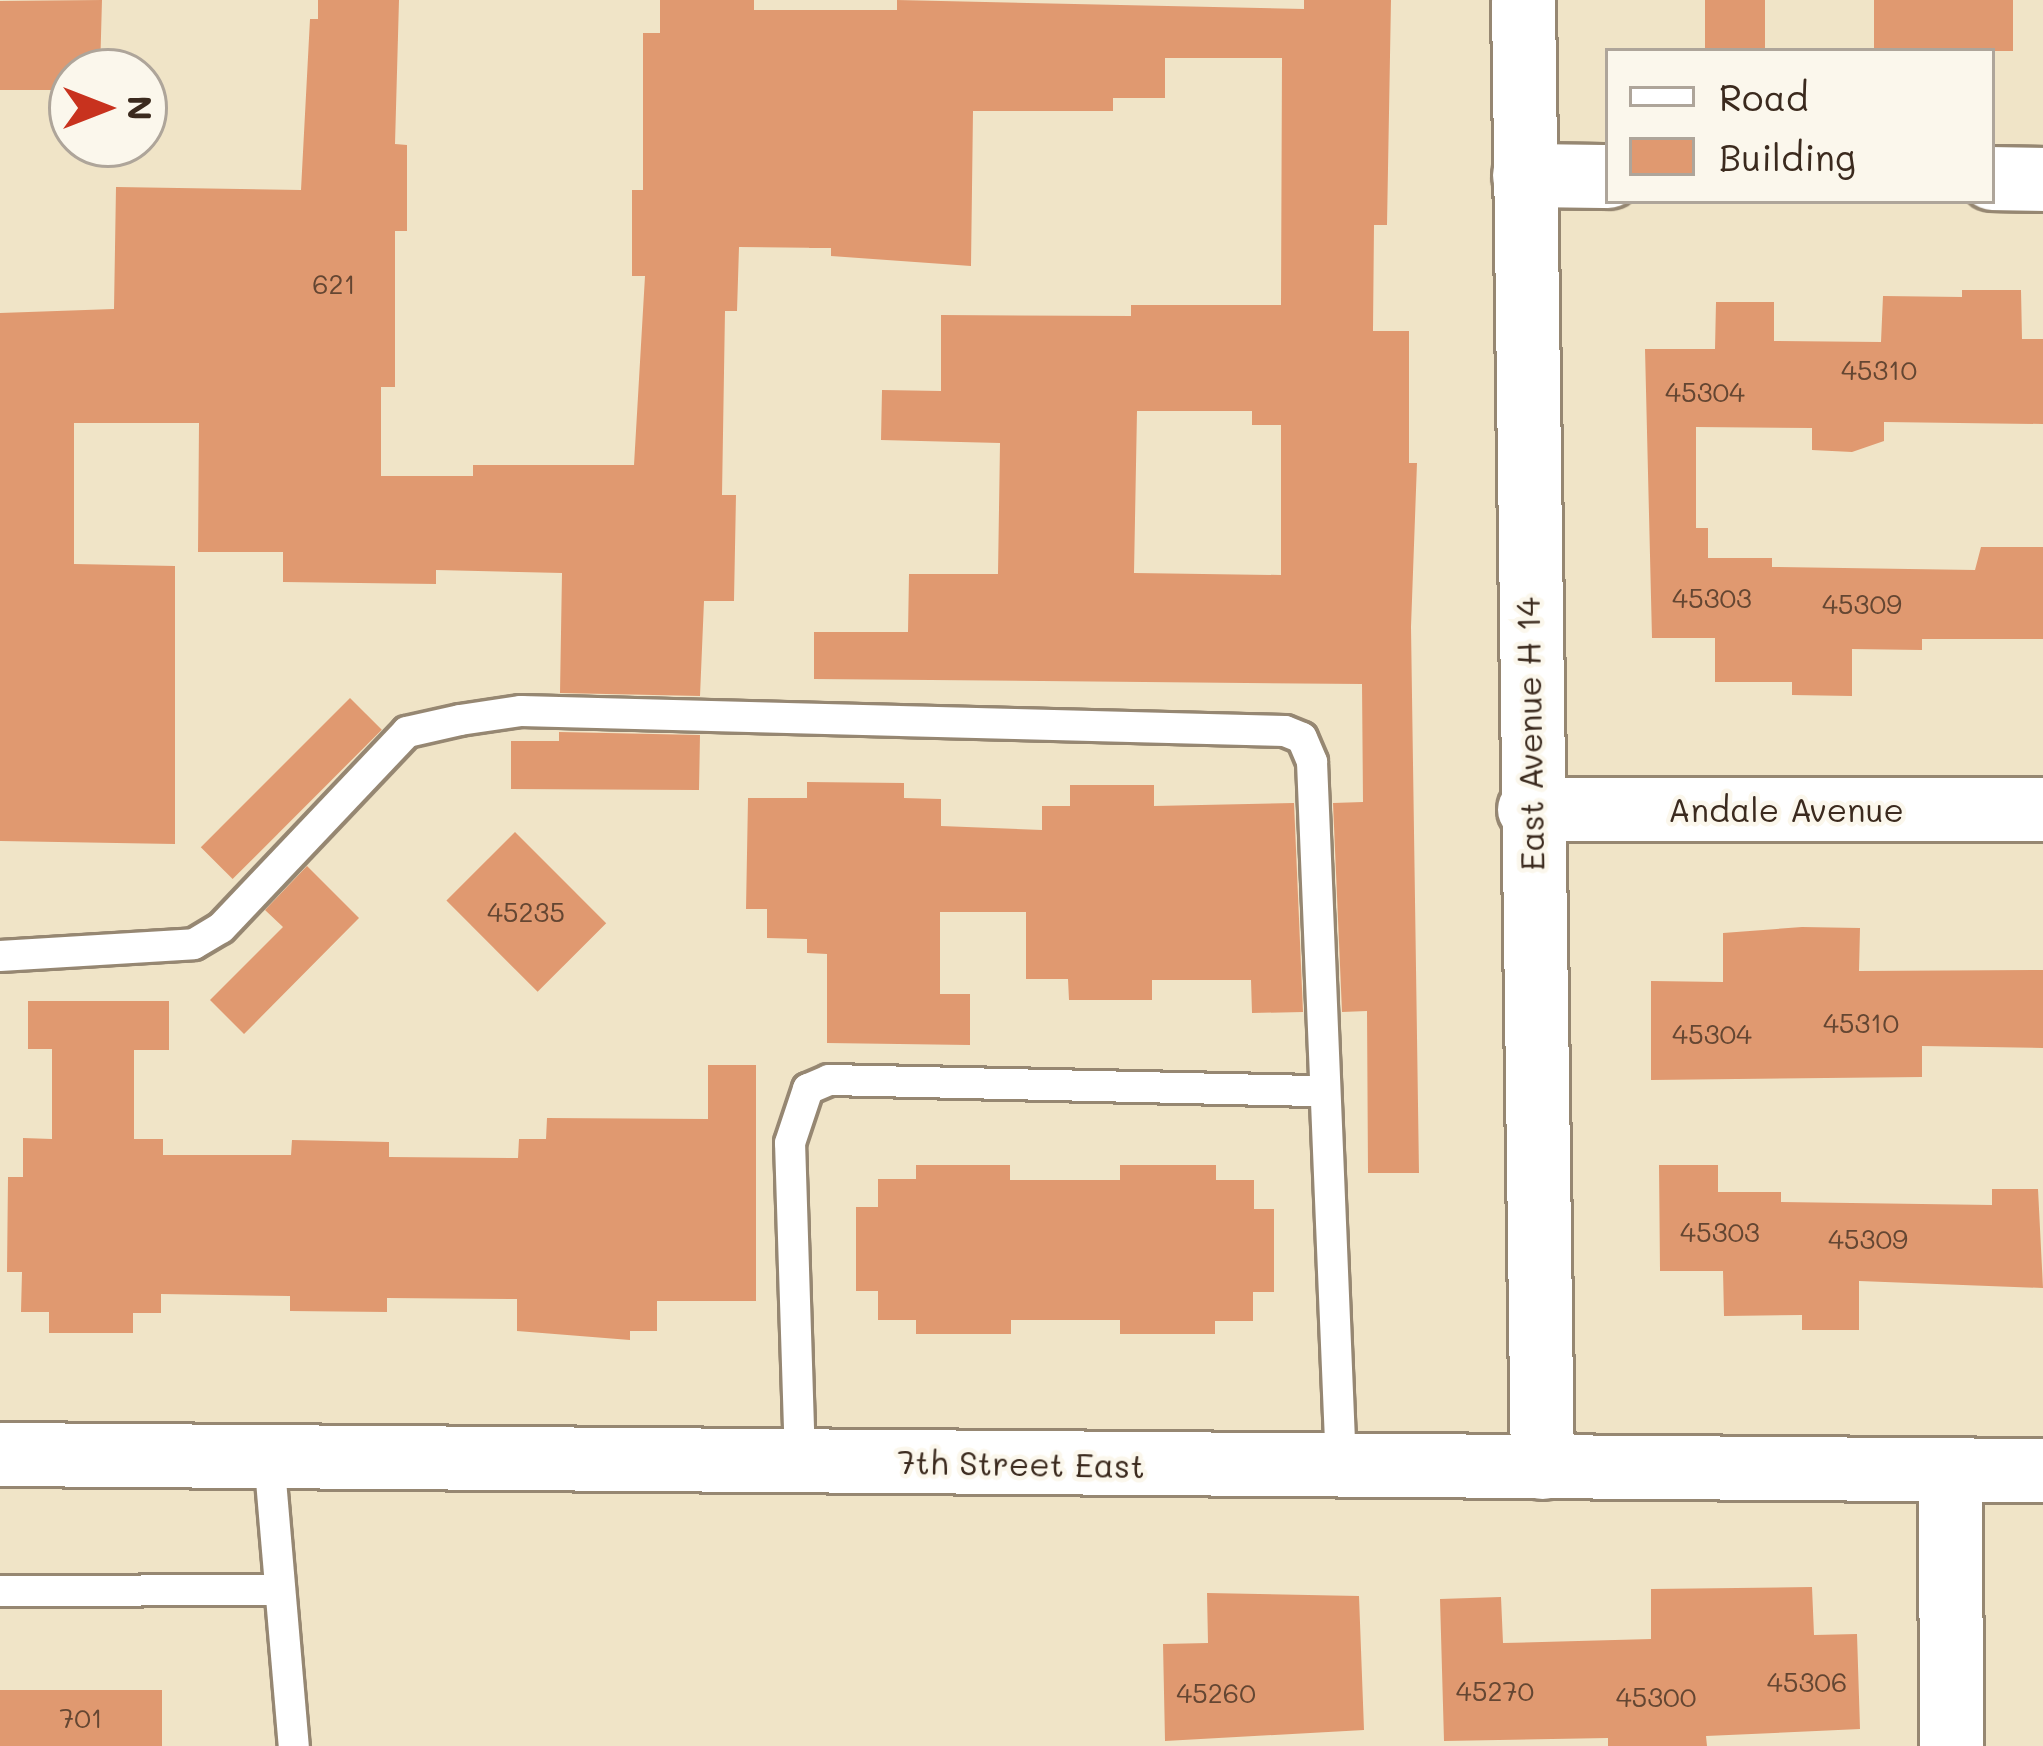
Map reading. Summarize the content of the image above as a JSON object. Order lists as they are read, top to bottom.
{
  "streets": {
    "street": ["East Avenue H 14", "Andale Avenue", "7th Street East"]
  },
  "crossings": [
    ["East Avenue H 14", "Andale Avenue"],
    ["East Avenue H 14", "7th Street East"]
  ],
  "house_numbers": [
    "621",
    "45310",
    "45304",
    "45303",
    "45309",
    "45235",
    "45310",
    "45304",
    "45303",
    "45309",
    "45306",
    "45270",
    "45260",
    "45300",
    "701"
  ],
  "legend": ["Road", "Building"],
  "north": "right"
}
